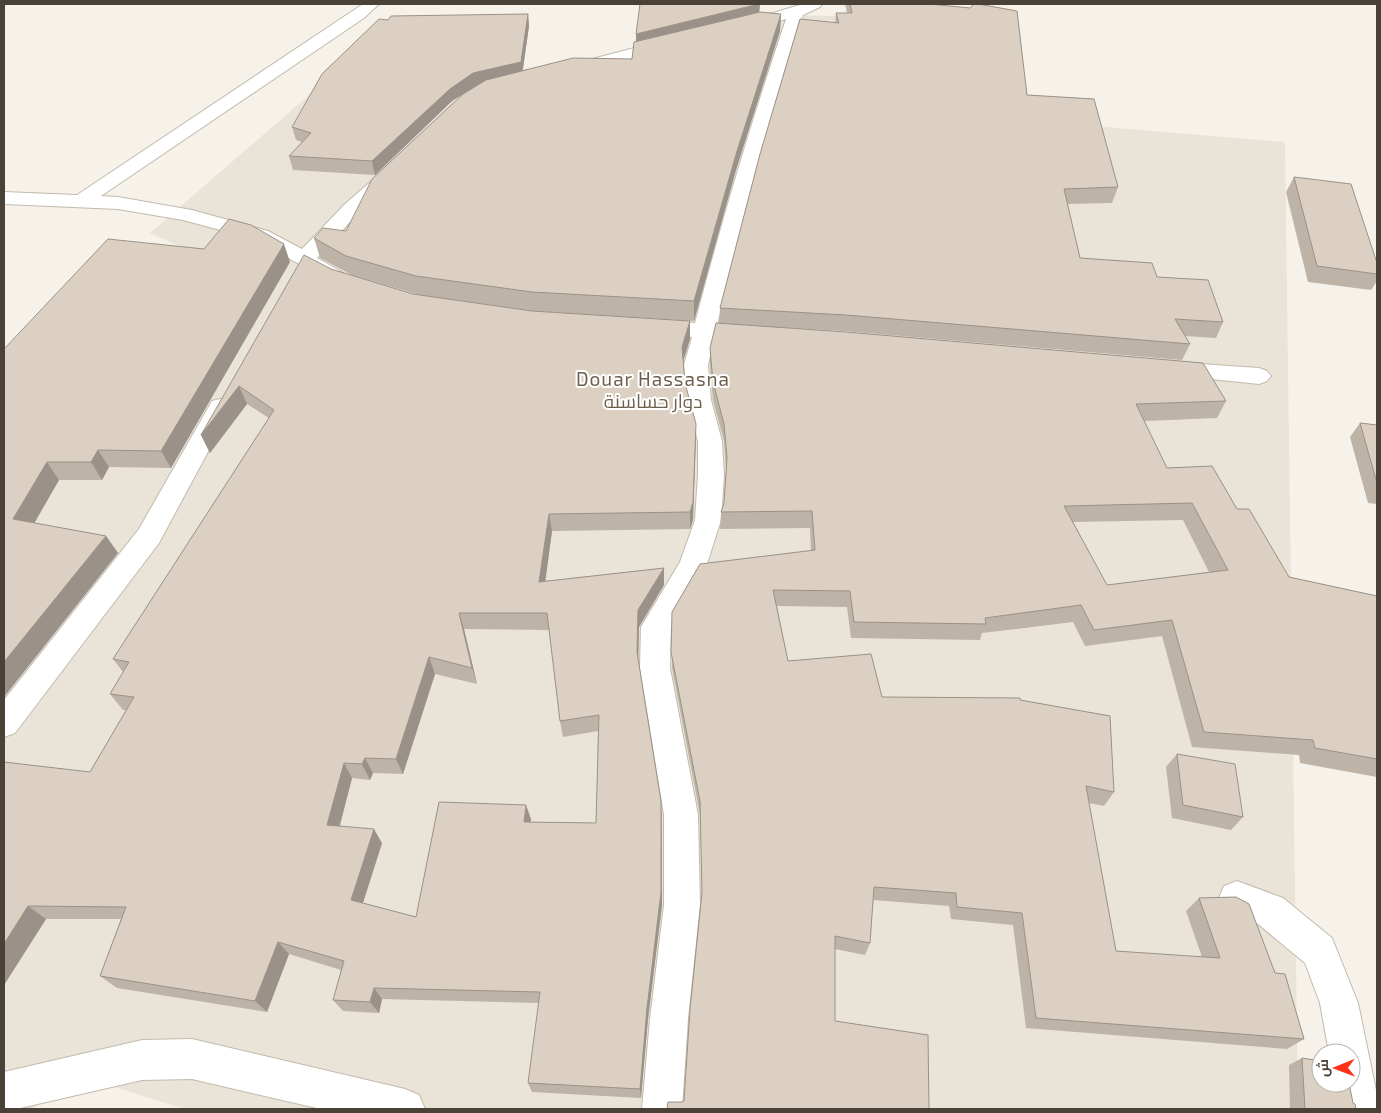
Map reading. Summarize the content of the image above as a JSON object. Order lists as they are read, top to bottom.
{
  "districts": ["Douar Hassasna دوار حساسنة"],
  "north": "left"
}
